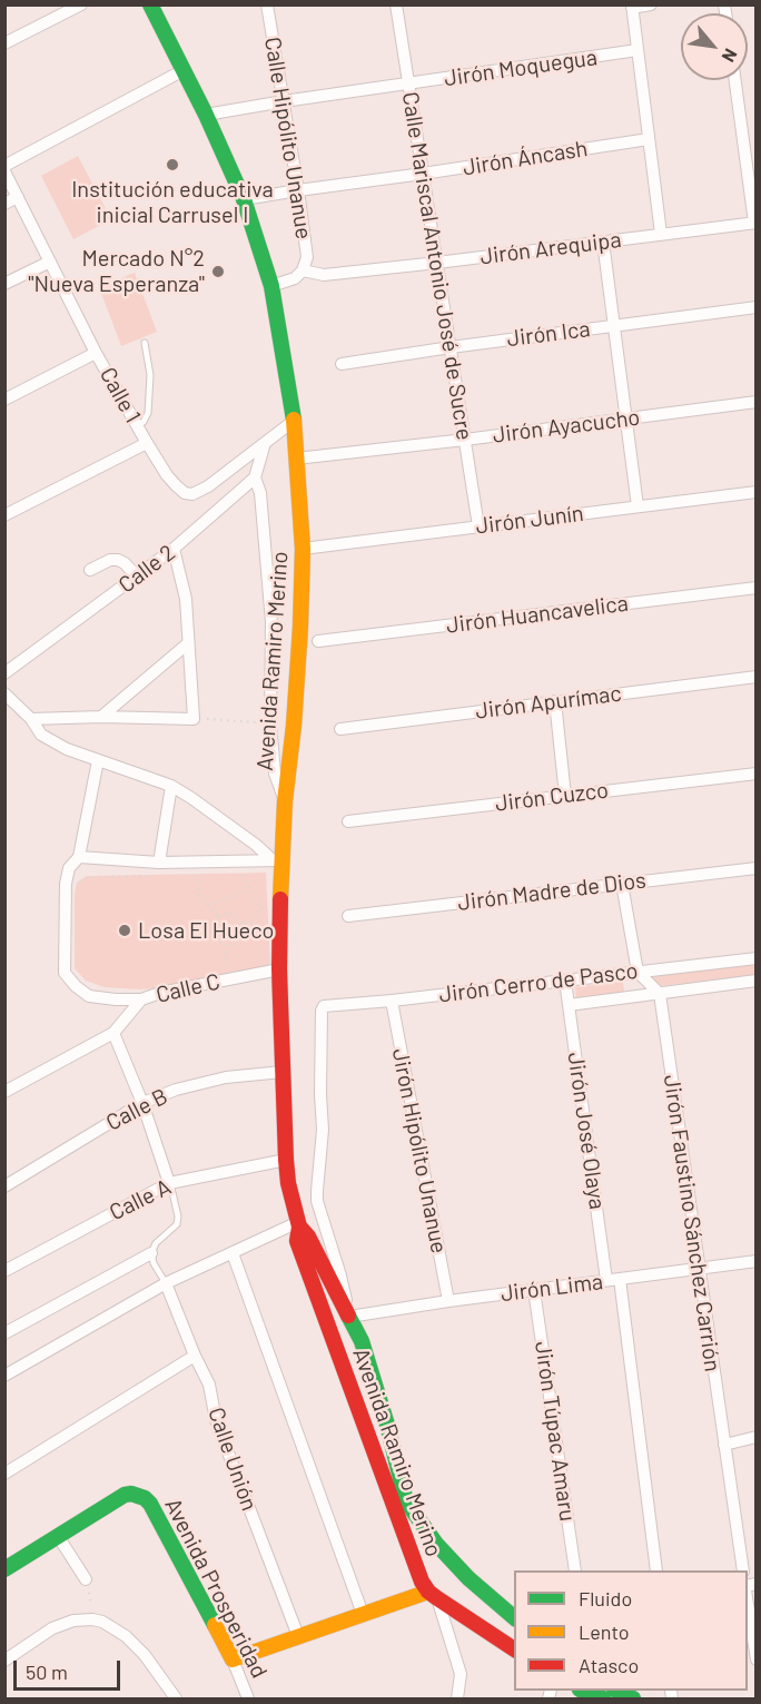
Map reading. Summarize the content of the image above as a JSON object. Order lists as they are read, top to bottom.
{
  "streets": {
    "street": [
      "Jirón Moquegua",
      "Calle Hipólito Unanue",
      "Jirón Áncash",
      "Jirón Arequipa",
      "Calle Mariscal Antonio José de Sucre",
      "Jirón Ica",
      "Calle 1",
      "Jirón Ayacucho",
      "Jirón Junín",
      "Calle 2",
      "Jirón Huancavelica",
      "Avenida Ramiro Merino",
      "Jirón Apurímac",
      "Jirón Cuzco",
      "Jirón Madre de Dios",
      "Jirón Cerro de Pasco",
      "Calle C",
      "Calle B",
      "Jirón José Olaya",
      "Jirón Hipólito Unanue",
      "Calle A",
      "Jirón Faustino Sánchez Carrión",
      "Jirón Lima",
      "Jirón Túpac Amaru",
      "Calle Unión",
      "Avenida Prosperidad"
    ]
  },
  "crossings": [
    ["Jirón Moquegua", "Calle Hipólito Unanue"],
    ["Jirón Moquegua", "Calle Mariscal Antonio José de Sucre"],
    ["Jirón Moquegua", "Avenida Ramiro Merino"],
    ["Calle Hipólito Unanue", "Jirón Áncash"],
    ["Calle Hipólito Unanue", "Jirón Arequipa"],
    ["Jirón Áncash", "Calle Mariscal Antonio José de Sucre"],
    ["Jirón Áncash", "Avenida Ramiro Merino"],
    ["Jirón Arequipa", "Calle Mariscal Antonio José de Sucre"],
    ["Calle Mariscal Antonio José de Sucre", "Jirón Ica"],
    ["Calle Mariscal Antonio José de Sucre", "Jirón Ayacucho"],
    ["Calle Mariscal Antonio José de Sucre", "Jirón Junín"],
    ["Calle 1", "Avenida Ramiro Merino"],
    ["Jirón Ayacucho", "Avenida Ramiro Merino"],
    ["Jirón Junín", "Avenida Ramiro Merino"],
    ["Avenida Ramiro Merino", "Jirón Cerro de Pasco"],
    ["Avenida Ramiro Merino", "Calle C"],
    ["Avenida Ramiro Merino", "Calle B"],
    ["Avenida Ramiro Merino", "Calle A"],
    ["Avenida Ramiro Merino", "Jirón Lima"],
    ["Jirón Cerro de Pasco", "Jirón José Olaya"],
    ["Jirón Cerro de Pasco", "Jirón Hipólito Unanue"],
    ["Jirón Cerro de Pasco", "Jirón Faustino Sánchez Carrión"],
    ["Jirón Cerro de Pasco", "Jirón Lima"],
    ["Jirón José Olaya", "Jirón Lima"],
    ["Jirón Hipólito Unanue", "Jirón Lima"],
    ["Jirón Faustino Sánchez Carrión", "Jirón Lima"],
    ["Jirón Lima", "Jirón Túpac Amaru"]
  ],
  "places": ["Institución educativa inicial Carrusel I", "Mercado N°2 \"Nueva Esperanza\"", "Losa El Hueco"],
  "legend": ["Fluido", "Lento", "Atasco"],
  "scale_bar": "50 m",
  "north": "bottom right"
}
